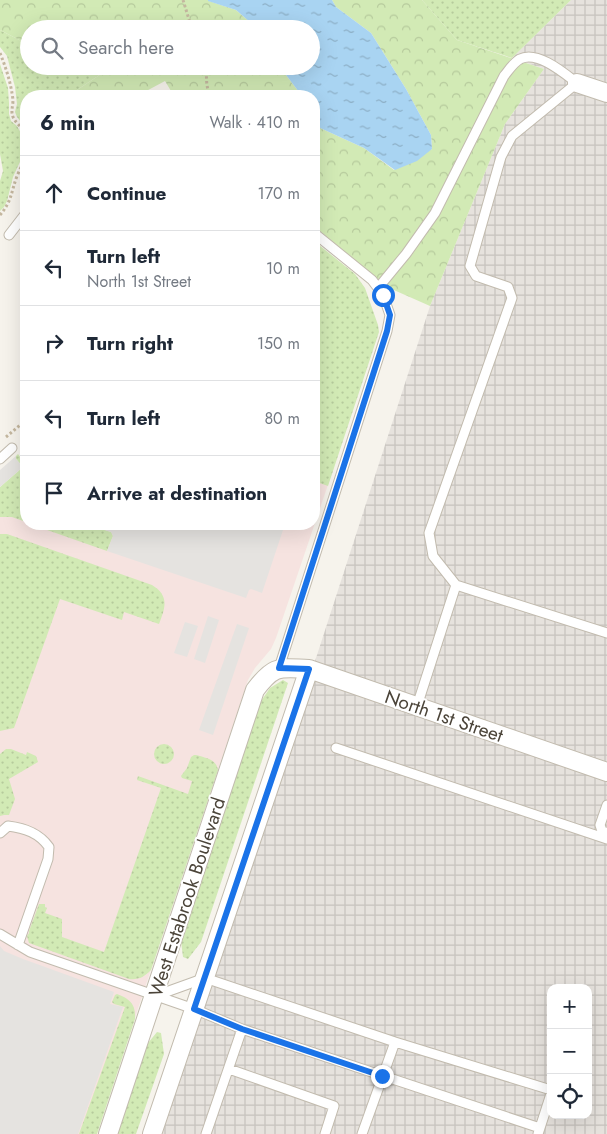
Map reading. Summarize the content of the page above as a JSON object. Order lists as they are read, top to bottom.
{
  "streets": {
    "street": ["North 1st Street", "West Estabrook Boulevard"]
  },
  "crossings": [
    ["North 1st Street", "West Estabrook Boulevard"]
  ],
  "page": {
    "search": "Search here",
    "heading": ["6 min", "Walk · 410 m"],
    "list": [
      ["Continue", "170 m"],
      ["Turn left", "North 1st Street", "10 m"],
      ["Turn right", "150 m"],
      ["Turn left", "80 m"],
      "Arrive at destination"
    ],
    "map_buttons": ["+", "−"]
  }
}
